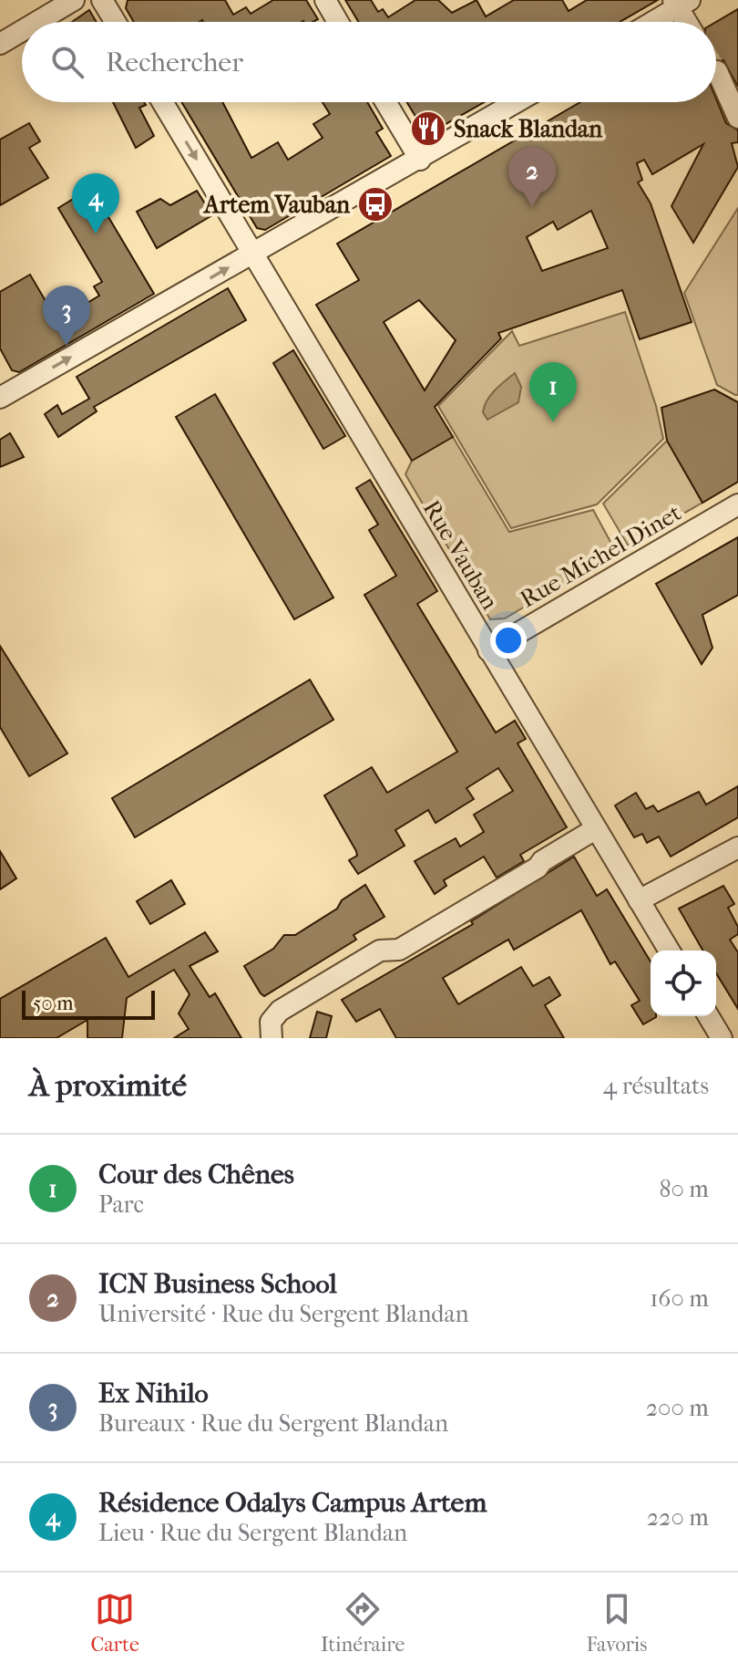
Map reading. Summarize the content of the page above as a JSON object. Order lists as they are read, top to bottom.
{
  "streets": {
    "street": ["Rue Vauban", "Rue Michel Dinet"]
  },
  "crossings": [
    ["Rue Vauban", "Rue Michel Dinet"]
  ],
  "places": {
    "restaurant": ["Snack Blandan"],
    "bus stop": ["Artem Vauban"]
  },
  "scale_bar": "50 m",
  "page": {
    "search": "Rechercher",
    "pins": [
      "2",
      "4",
      "3",
      "1"
    ],
    "scale": "50 m",
    "heading": ["À proximité", "4 résultats"],
    "list": [
      {
        "mark": "1",
        "name": "Cour des Chênes",
        "note": "Parc",
        "value": "80 m"
      },
      {
        "mark": "2",
        "name": "ICN Business School",
        "note": "Université · Rue du Sergent Blandan",
        "value": "160 m"
      },
      {
        "mark": "3",
        "name": "Ex Nihilo",
        "note": "Bureaux · Rue du Sergent Blandan",
        "value": "200 m"
      },
      {
        "mark": "4",
        "name": "Résidence Odalys Campus Artem",
        "note": "Lieu · Rue du Sergent Blandan",
        "value": "220 m"
      }
    ],
    "nav": ["Carte", "Itinéraire", "Favoris"]
  }
}
